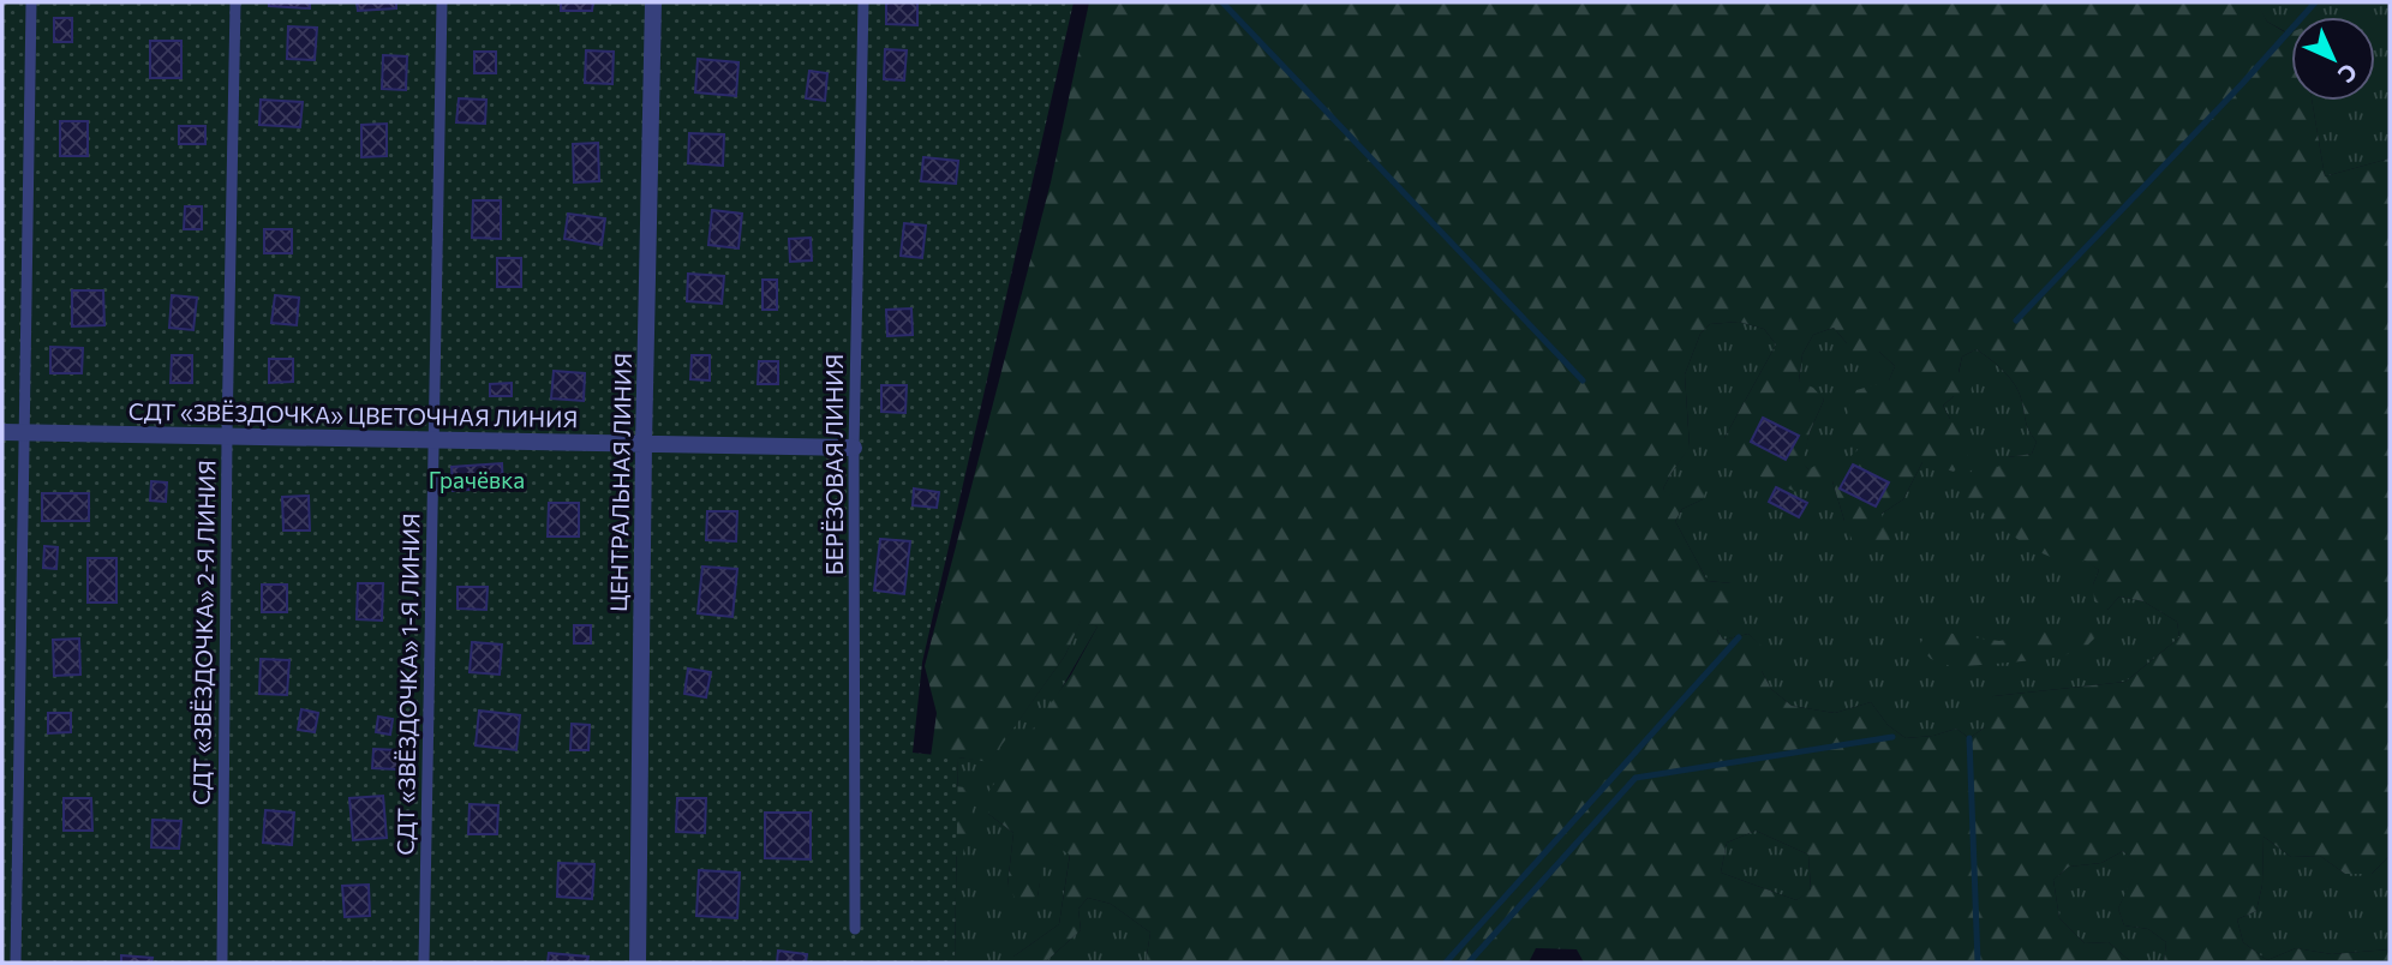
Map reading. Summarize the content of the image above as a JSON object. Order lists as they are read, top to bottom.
{
  "streets": {
    "street": ["СДТ «ЗВЁЗДОЧКА» ЦВЕТОЧНАЯ ЛИНИЯ", "ЦЕНТРАЛЬНАЯ ЛИНИЯ"],
    "lane": ["БЕРЁЗОВАЯ ЛИНИЯ", "СДТ «ЗВЁЗДОЧКА» 2-Я ЛИНИЯ", "СДТ «ЗВЁЗДОЧКА» 1-Я ЛИНИЯ"]
  },
  "crossings": [
    ["СДТ «ЗВЁЗДОЧКА» ЦВЕТОЧНАЯ ЛИНИЯ", "БЕРЁЗОВАЯ ЛИНИЯ"],
    ["СДТ «ЗВЁЗДОЧКА» ЦВЕТОЧНАЯ ЛИНИЯ", "ЦЕНТРАЛЬНАЯ ЛИНИЯ"],
    ["СДТ «ЗВЁЗДОЧКА» ЦВЕТОЧНАЯ ЛИНИЯ", "СДТ «ЗВЁЗДОЧКА» 2-Я ЛИНИЯ"],
    ["СДТ «ЗВЁЗДОЧКА» ЦВЕТОЧНАЯ ЛИНИЯ", "СДТ «ЗВЁЗДОЧКА» 1-Я ЛИНИЯ"]
  ],
  "parks": ["Грачёвка"],
  "north": "bottom right"
}
